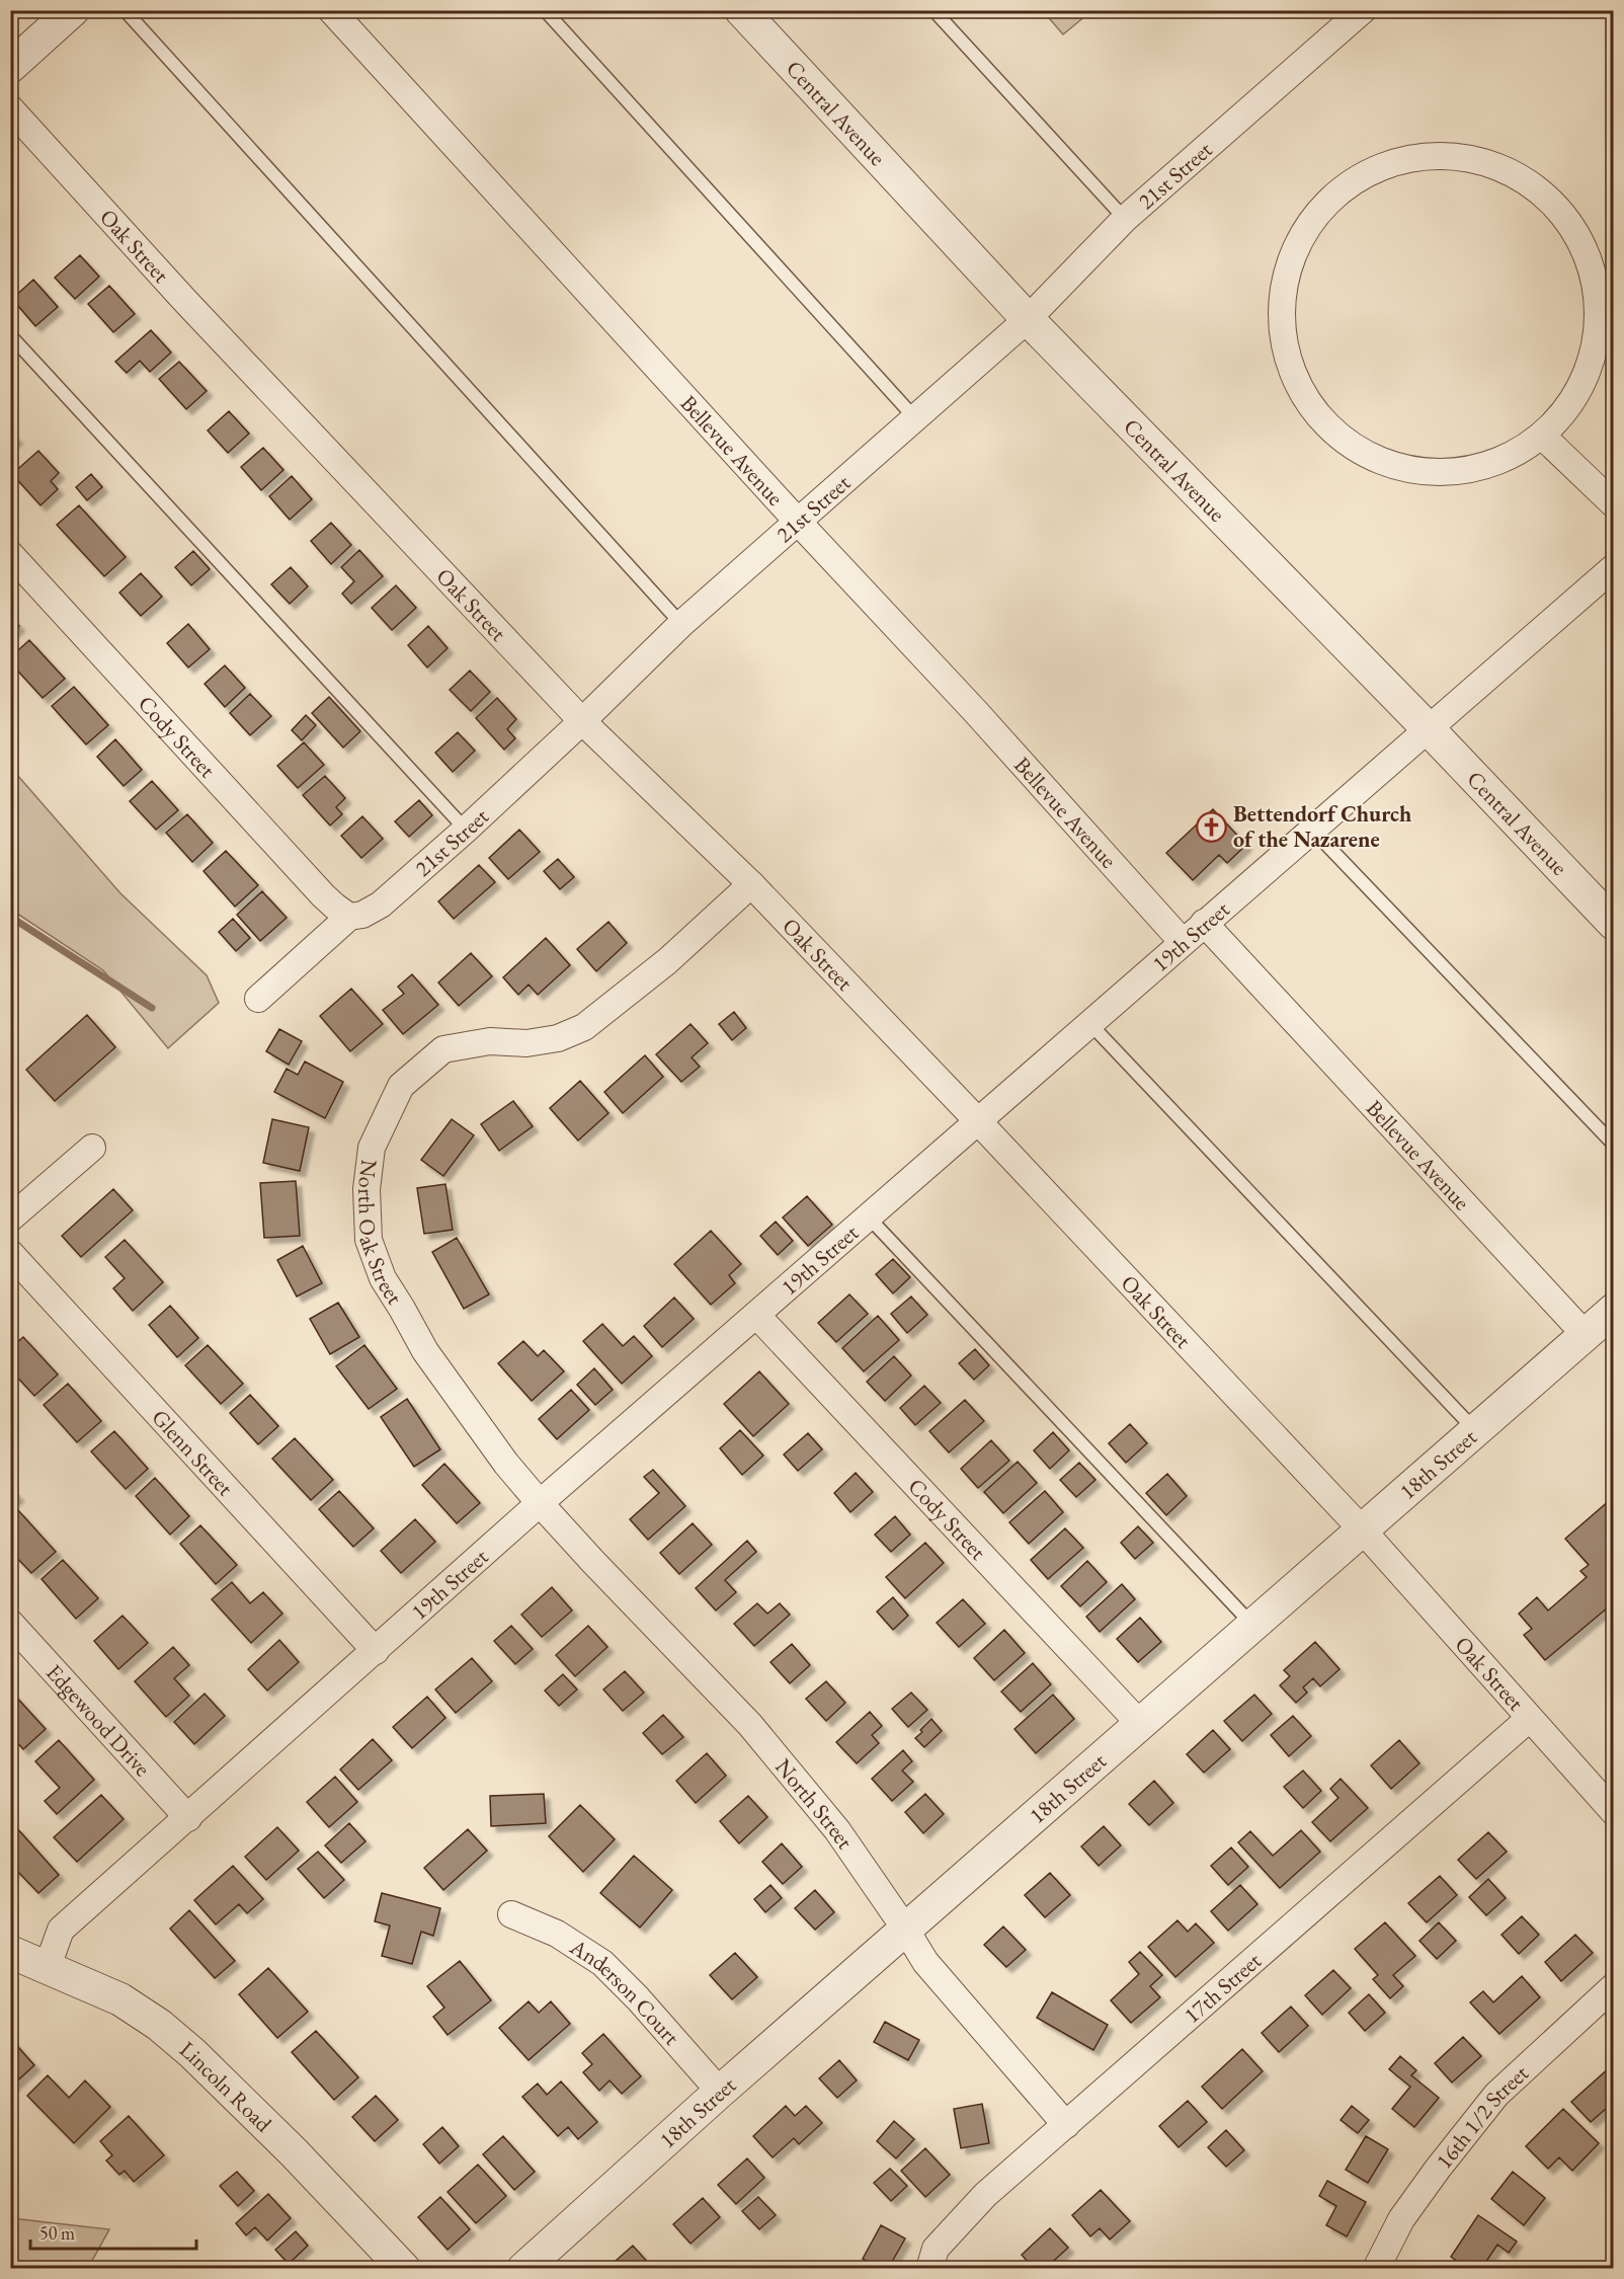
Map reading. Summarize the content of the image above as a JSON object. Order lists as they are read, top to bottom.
{
  "streets": {
    "street": [
      "Central Avenue",
      "21st Street",
      "Oak Street",
      "Bellevue Avenue",
      "Cody Street",
      "19th Street",
      "North Oak Street",
      "Glenn Street",
      "18th Street",
      "Edgewood Drive",
      "North Street",
      "17th Street",
      "Anderson Court",
      "Lincoln Road",
      "16th 1/2 Street"
    ]
  },
  "crossings": [
    ["Central Avenue", "21st Street"],
    ["Central Avenue", "19th Street"],
    ["21st Street", "Oak Street"],
    ["21st Street", "Bellevue Avenue"],
    ["21st Street", "Cody Street"],
    ["Oak Street", "19th Street"],
    ["Oak Street", "North Oak Street"],
    ["Oak Street", "18th Street"],
    ["Oak Street", "17th Street"],
    ["Bellevue Avenue", "19th Street"],
    ["Bellevue Avenue", "18th Street"],
    ["Cody Street", "19th Street"],
    ["Cody Street", "18th Street"],
    ["19th Street", "North Oak Street"],
    ["19th Street", "Glenn Street"],
    ["19th Street", "Edgewood Drive"],
    ["19th Street", "North Street"],
    ["19th Street", "Lincoln Road"],
    ["North Oak Street", "North Street"],
    ["18th Street", "North Street"],
    ["18th Street", "Anderson Court"],
    ["North Street", "17th Street"]
  ],
  "places": {
    "church": ["Bettendorf Church of the Nazarene"]
  },
  "scale_bar": "50 m"
}
